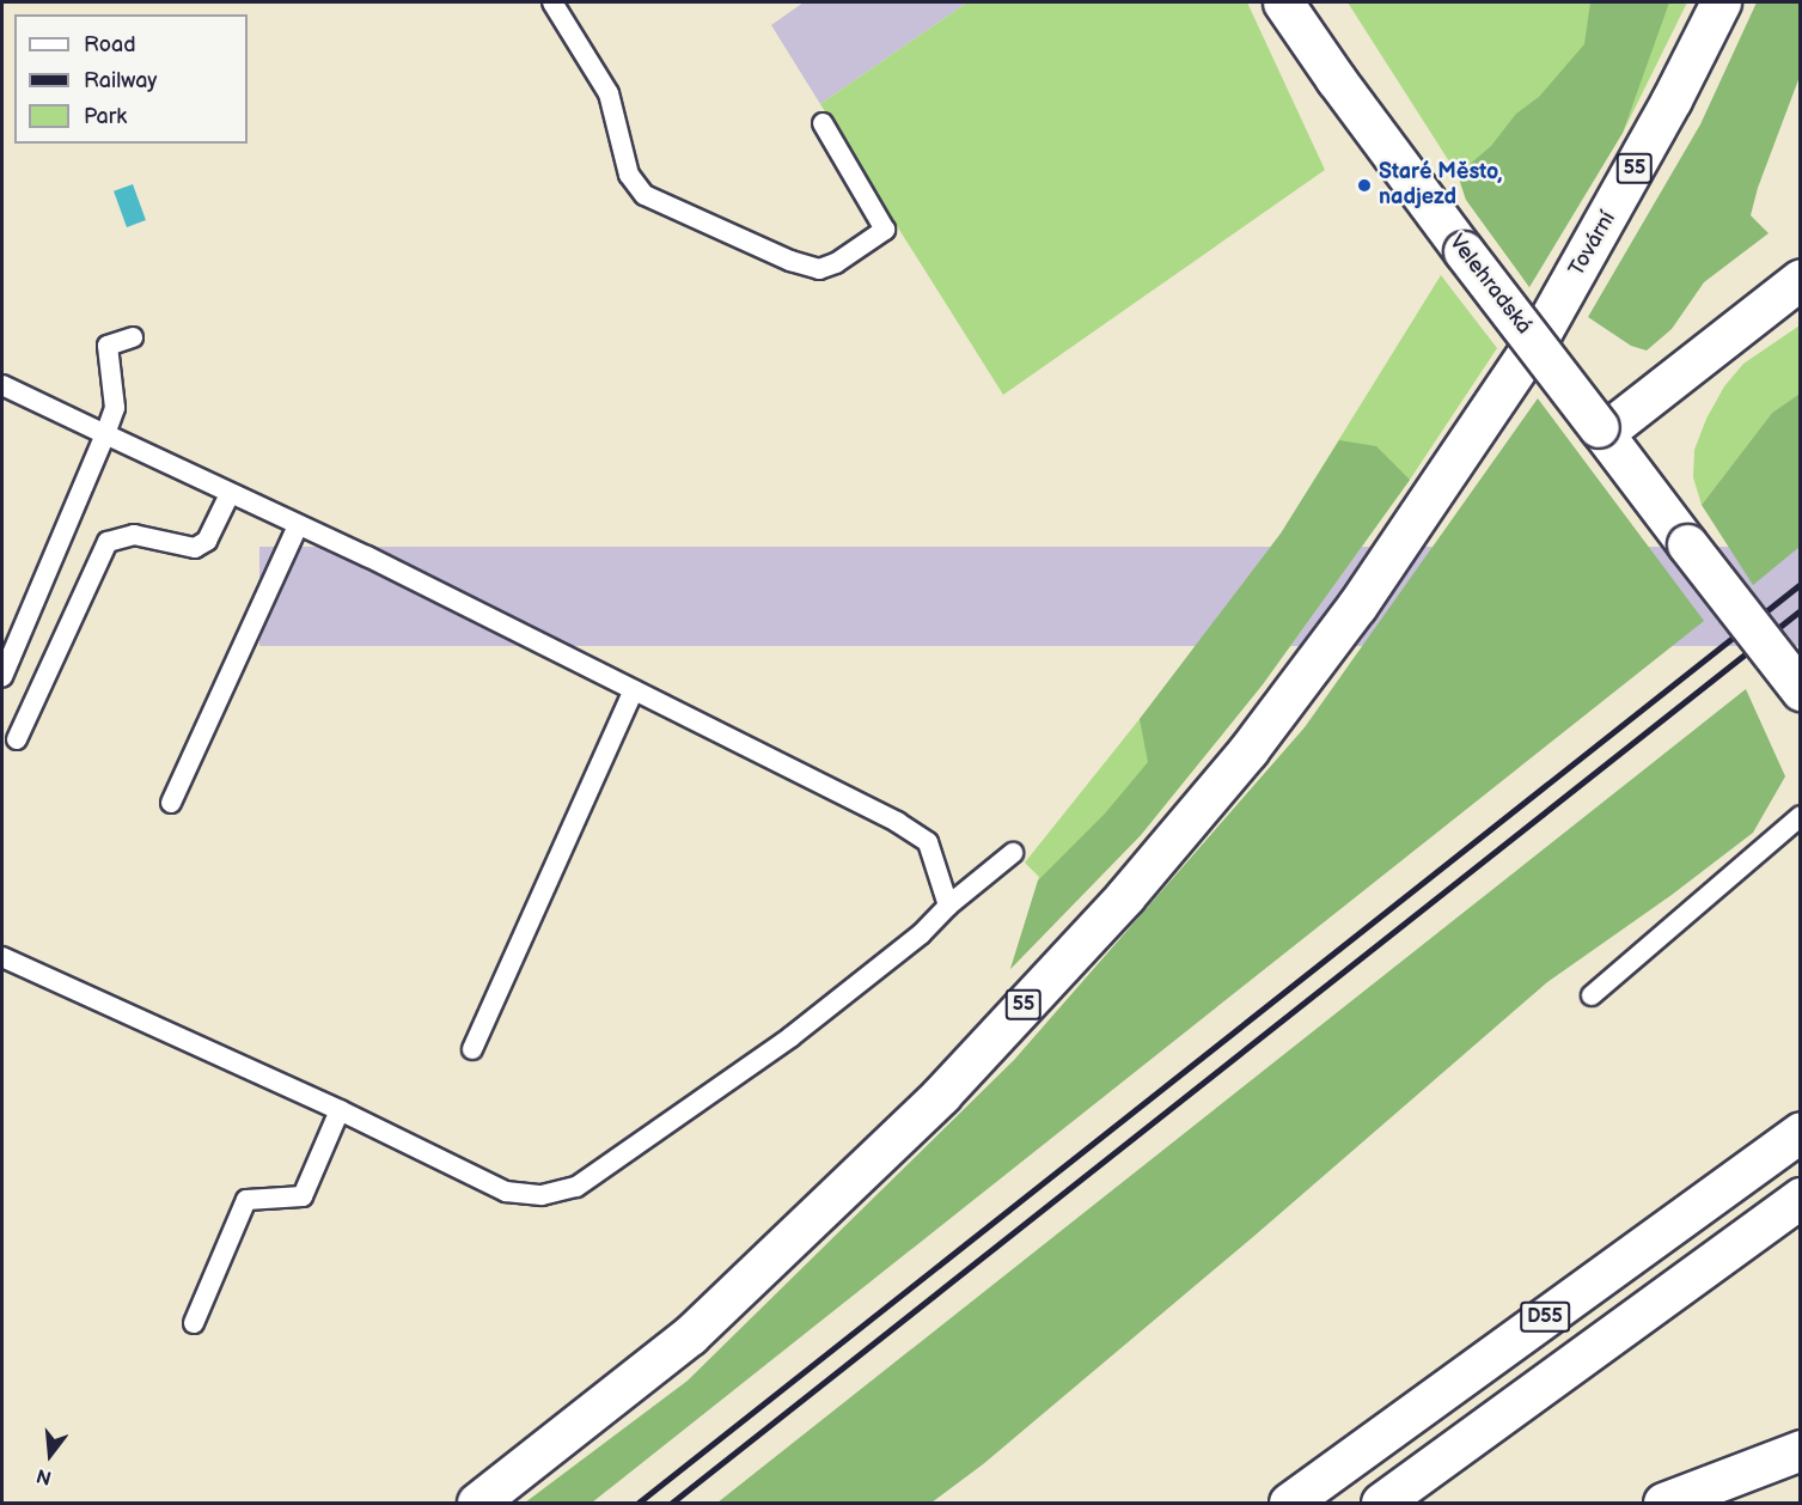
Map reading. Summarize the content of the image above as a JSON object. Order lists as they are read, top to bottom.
{
  "streets": {
    "main road": [
      "55",
      "Tovární",
      "Velehradská",
      "D55"
    ]
  },
  "places": ["Staré Město, nadjezd"],
  "legend": ["Road", "Railway", "Park"],
  "north": "bottom"
}
